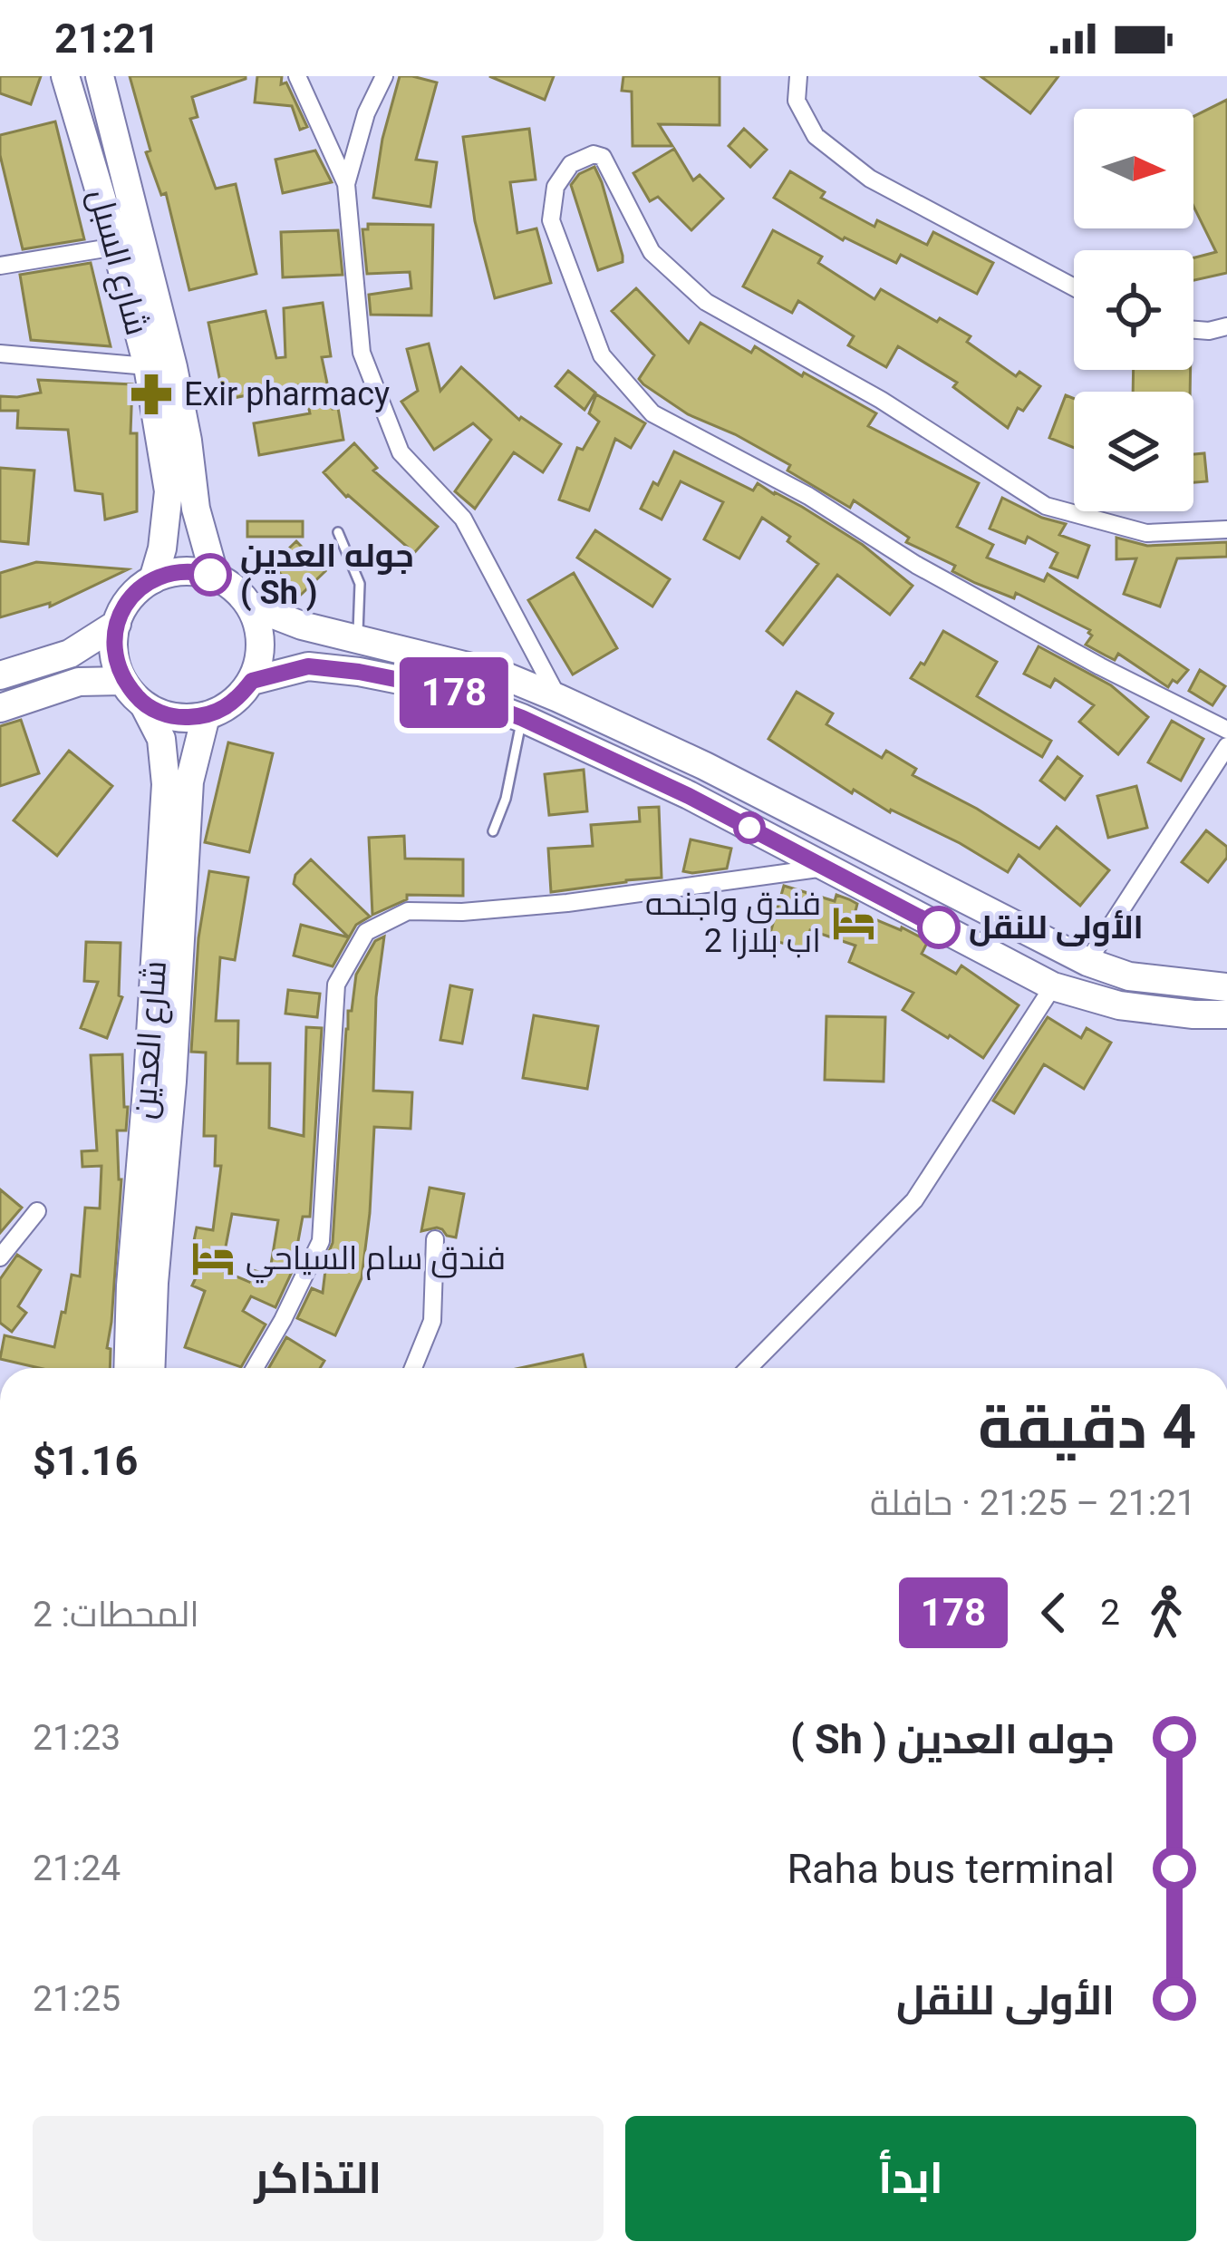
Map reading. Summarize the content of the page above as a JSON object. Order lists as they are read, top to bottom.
{
  "streets": {
    "main road": ["شارع السبل", "شارع العدين"]
  },
  "crossings": [
    ["شارع السبل", "شارع العدين"]
  ],
  "places": {
    "pharmacy": ["Exir pharmacy"],
    "other": ["جوله العدين ( Sh )", "الأولى للنقل"],
    "hotel": ["فندق واجنحه اب بلازا 2", "فندق سام السياحي"]
  },
  "lines": ["bus line 178"],
  "north": "right",
  "page": {
    "status": "21:21",
    "on_map": "178",
    "heading": ["4 دقيقة", "21:21 – 21:25 · حافلة", "$1.16"],
    "legs": ["2", "178", "المحطات: 2"],
    "list": [
      {
        "name": "جوله العدين ( Sh )",
        "value": "21:23"
      },
      {
        "name": "Raha bus terminal",
        "value": "21:24"
      },
      {
        "name": "الأولى للنقل",
        "value": "21:25"
      }
    ],
    "buttons": ["ابدأ", "التذاكر"]
  }
}
